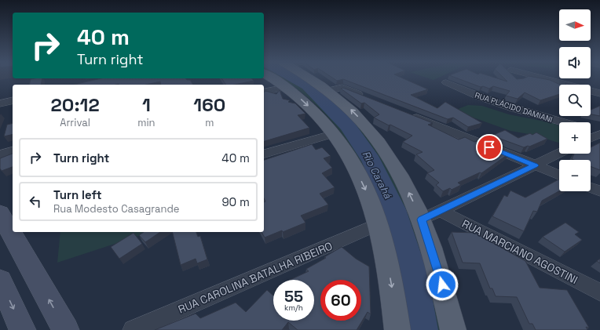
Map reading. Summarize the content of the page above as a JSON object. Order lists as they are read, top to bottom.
{
  "streets": {
    "street": ["RUA PLÁCIDO DAMIANI", "RUA MARCIANO AGOSTINI", "RUA CAROLINA BATALHA RIBEIRO"]
  },
  "water": ["Rio Carahá"],
  "north": "right",
  "page": {
    "map_buttons": ["+", "−"],
    "turn": ["40 m", "Turn right"],
    "eta": [
      "20:12",
      "Arrival",
      "1",
      "min",
      "160",
      "m"
    ],
    "list": [
      {
        "name": "Turn right",
        "value": "40 m"
      },
      {
        "name": "Turn left",
        "note": "Rua Modesto Casagrande",
        "value": "90 m"
      }
    ],
    "speed": "55 km/h",
    "limit": "60"
  }
}
